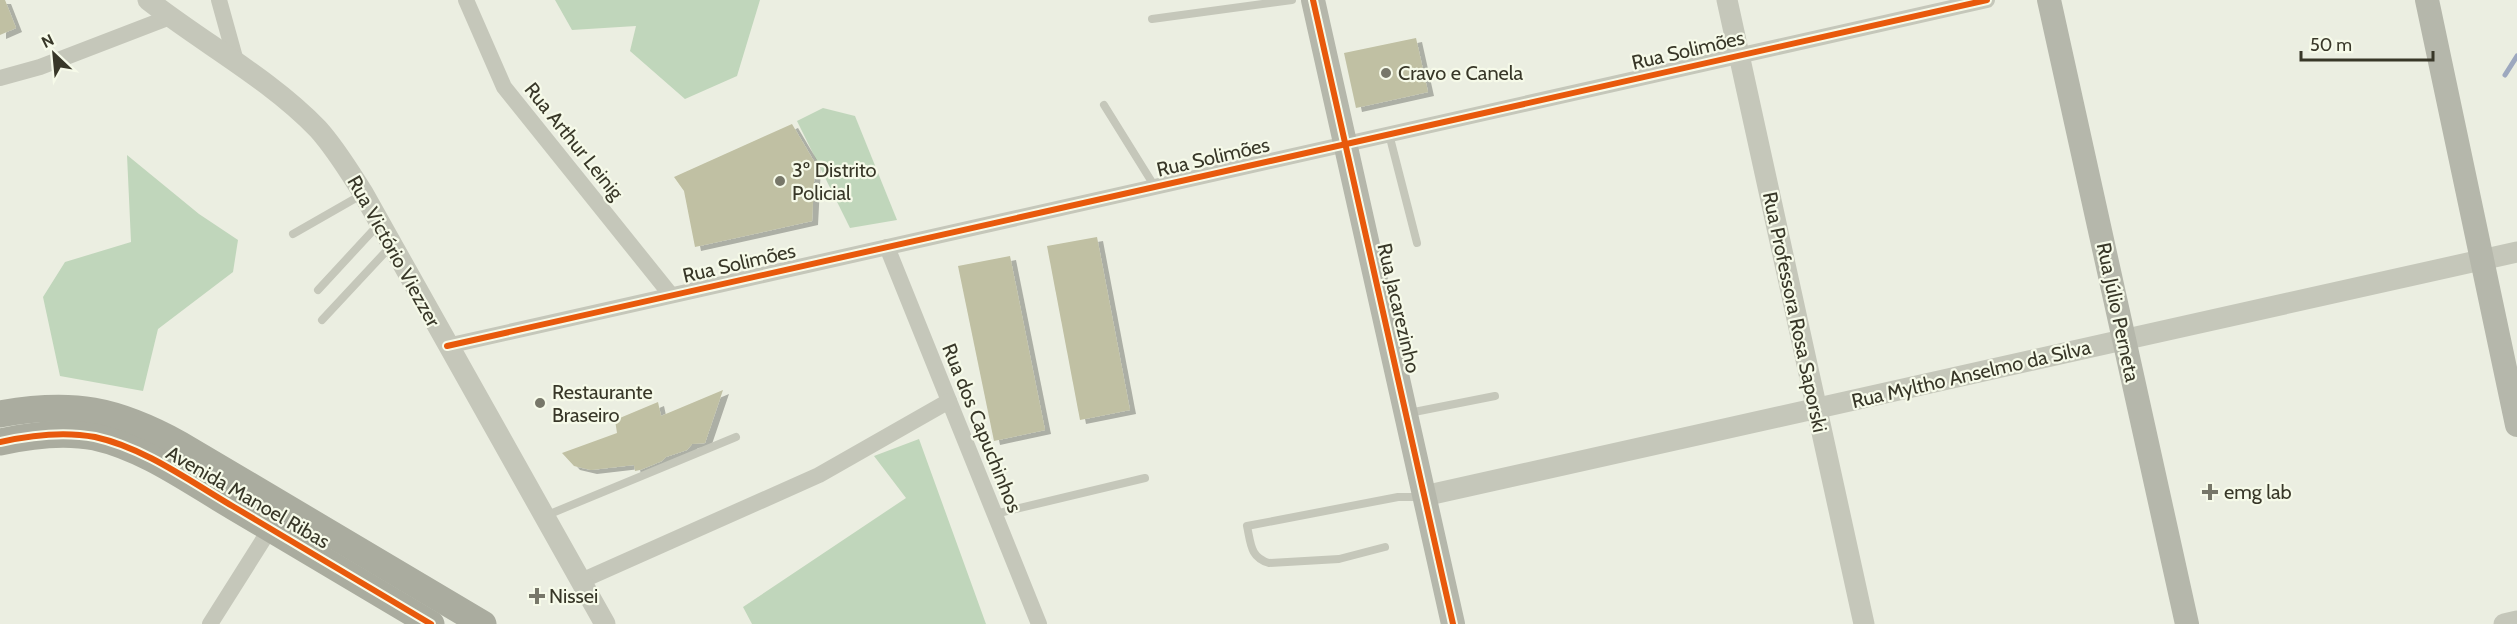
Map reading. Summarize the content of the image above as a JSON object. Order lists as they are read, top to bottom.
{
  "streets": {
    "main road": ["Rua Jacarezinho", "Rua Júlio Perneta", "Avenida Manoel Ribas"],
    "street": [
      "Rua Solimões",
      "Rua Arthur Leinig",
      "Rua Victório Viezzer",
      "Rua Professora Rosa Saporski",
      "Rua Myltho Anselmo da Silva",
      "Rua dos Capuchinhos"
    ]
  },
  "crossings": [
    ["Rua Solimões", "Rua Arthur Leinig"],
    ["Rua Solimões", "Rua Victório Viezzer"],
    ["Rua Solimões", "Rua Jacarezinho"],
    ["Rua Solimões", "Rua Professora Rosa Saporski"],
    ["Rua Solimões", "Rua dos Capuchinhos"],
    ["Rua Jacarezinho", "Rua Myltho Anselmo da Silva"],
    ["Rua Professora Rosa Saporski", "Rua Myltho Anselmo da Silva"],
    ["Rua Júlio Perneta", "Rua Myltho Anselmo da Silva"]
  ],
  "places": {
    "other": ["Cravo e Canela", "3º Distrito Policial", "Restaurante Braseiro"],
    "health": ["emg lab", "Nissei"]
  },
  "scale_bar": "50 m",
  "north": "top left"
}
